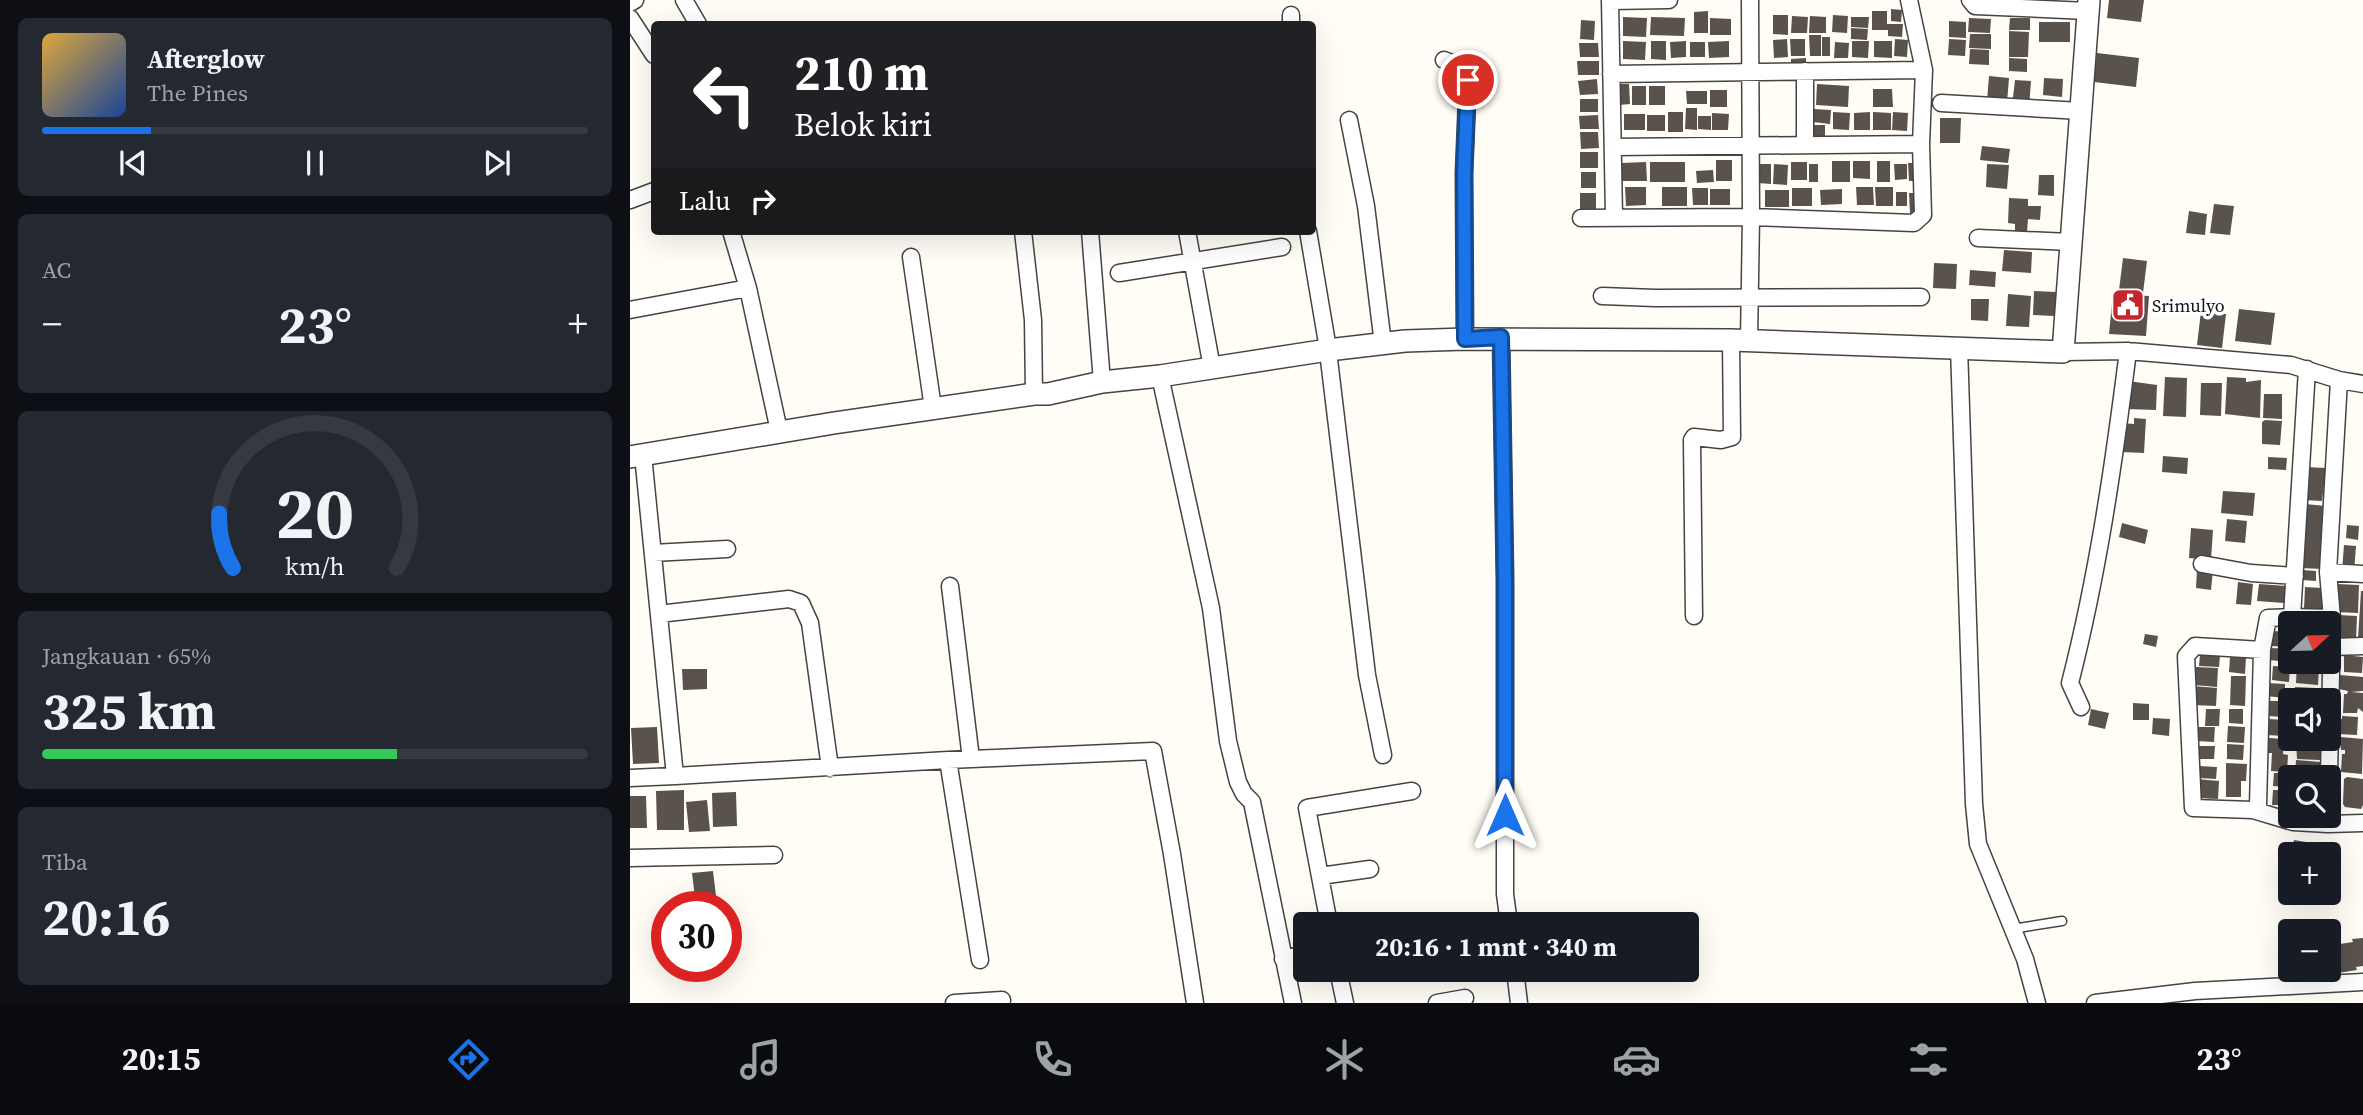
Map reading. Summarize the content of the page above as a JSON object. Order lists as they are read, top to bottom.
{
  "places": {
    "public building": ["Srimulyo"]
  },
  "north": "right",
  "page": {
    "turn": ["210 m", "Belok kiri"],
    "song": ["Afterglow", "The Pines"],
    "then": "Lalu",
    "tile": [
      "AC",
      ["Jangkauan · 65%", "325 km"],
      ["Tiba", "20:16"]
    ],
    "heat": ["−", "23°", "+"],
    "map_buttons": ["+", "−"],
    "limit": "30",
    "trip": "20:16 · 1 mnt · 340 m",
    "tabs": ["20:15", "23°"],
    "gauge": ["20", "km/h"]
  }
}
